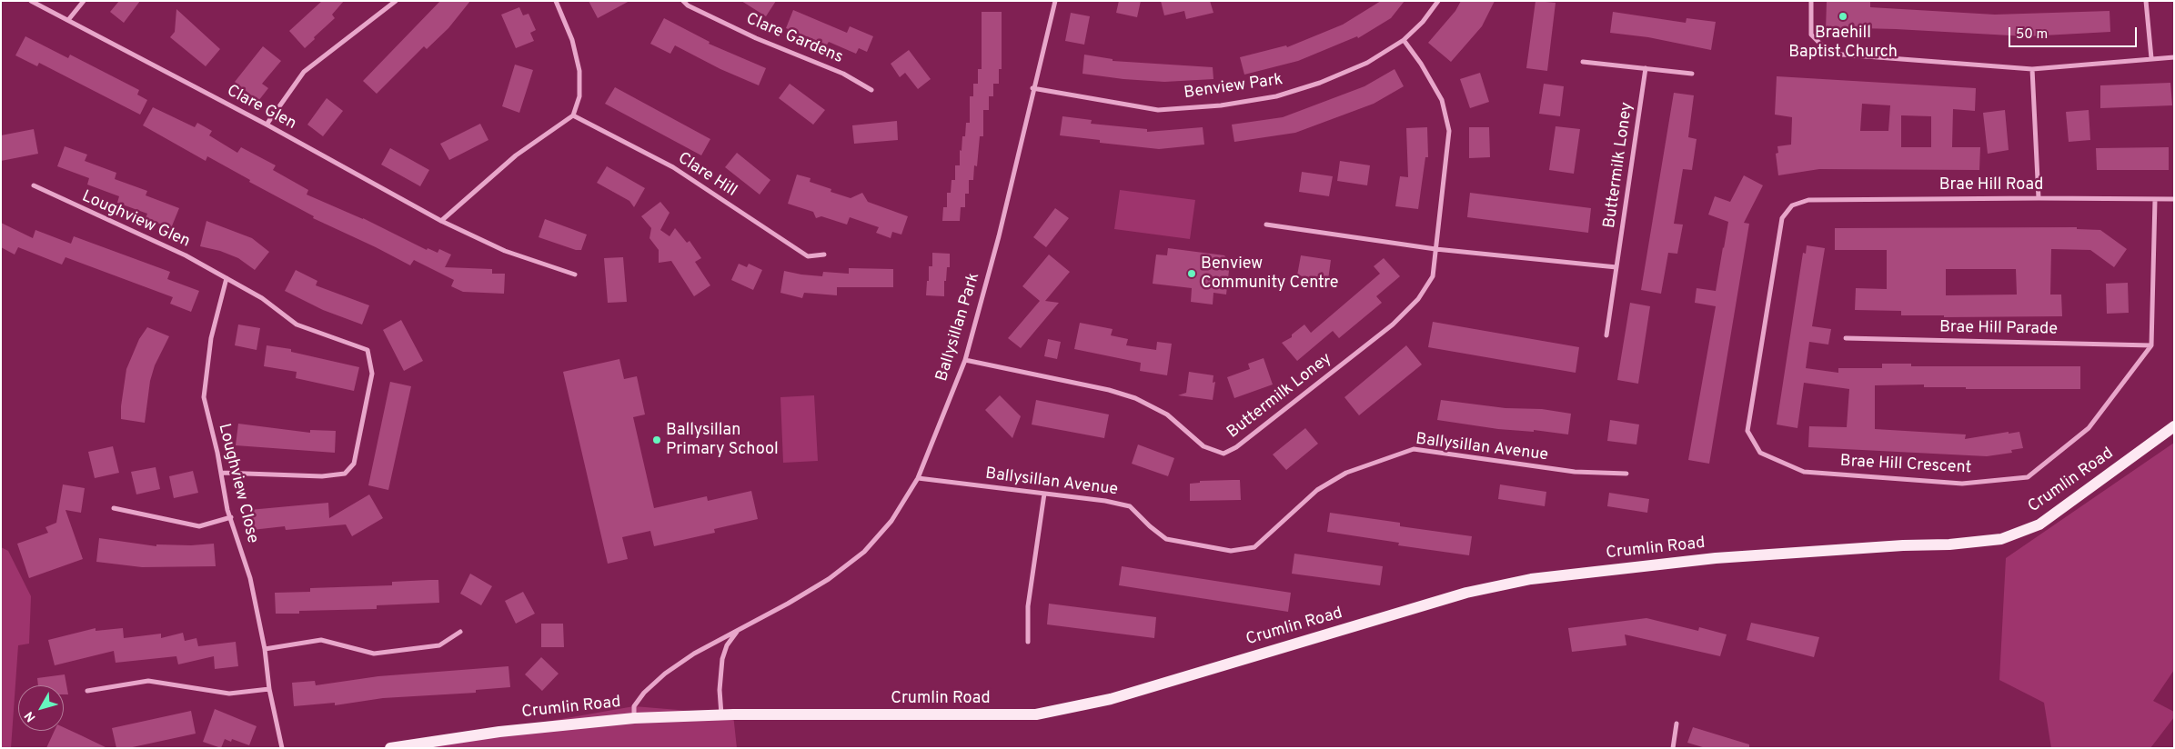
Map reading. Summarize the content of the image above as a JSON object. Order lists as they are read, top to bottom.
{
  "streets": {
    "main road": ["Crumlin Road"],
    "street": [
      "Clare Gardens",
      "Benview Park",
      "Clare Glen",
      "Buttermilk Loney",
      "Clare Hill",
      "Brae Hill Road",
      "Loughview Glen",
      "Ballysillan Park",
      "Brae Hill Parade",
      "Ballysillan Avenue",
      "Brae Hill Crescent",
      "Loughview Close"
    ]
  },
  "crossings": [
    ["Benview Park", "Buttermilk Loney"],
    ["Benview Park", "Ballysillan Park"],
    ["Buttermilk Loney", "Ballysillan Park"],
    ["Brae Hill Road", "Brae Hill Crescent"],
    ["Loughview Glen", "Loughview Close"],
    ["Ballysillan Park", "Ballysillan Avenue"],
    ["Ballysillan Park", "Crumlin Road"],
    ["Brae Hill Parade", "Brae Hill Crescent"]
  ],
  "places": ["Braehill Baptist Church", "Benview Community Centre", "Ballysillan Primary School"],
  "scale_bar": "50 m",
  "north": "bottom left"
}
